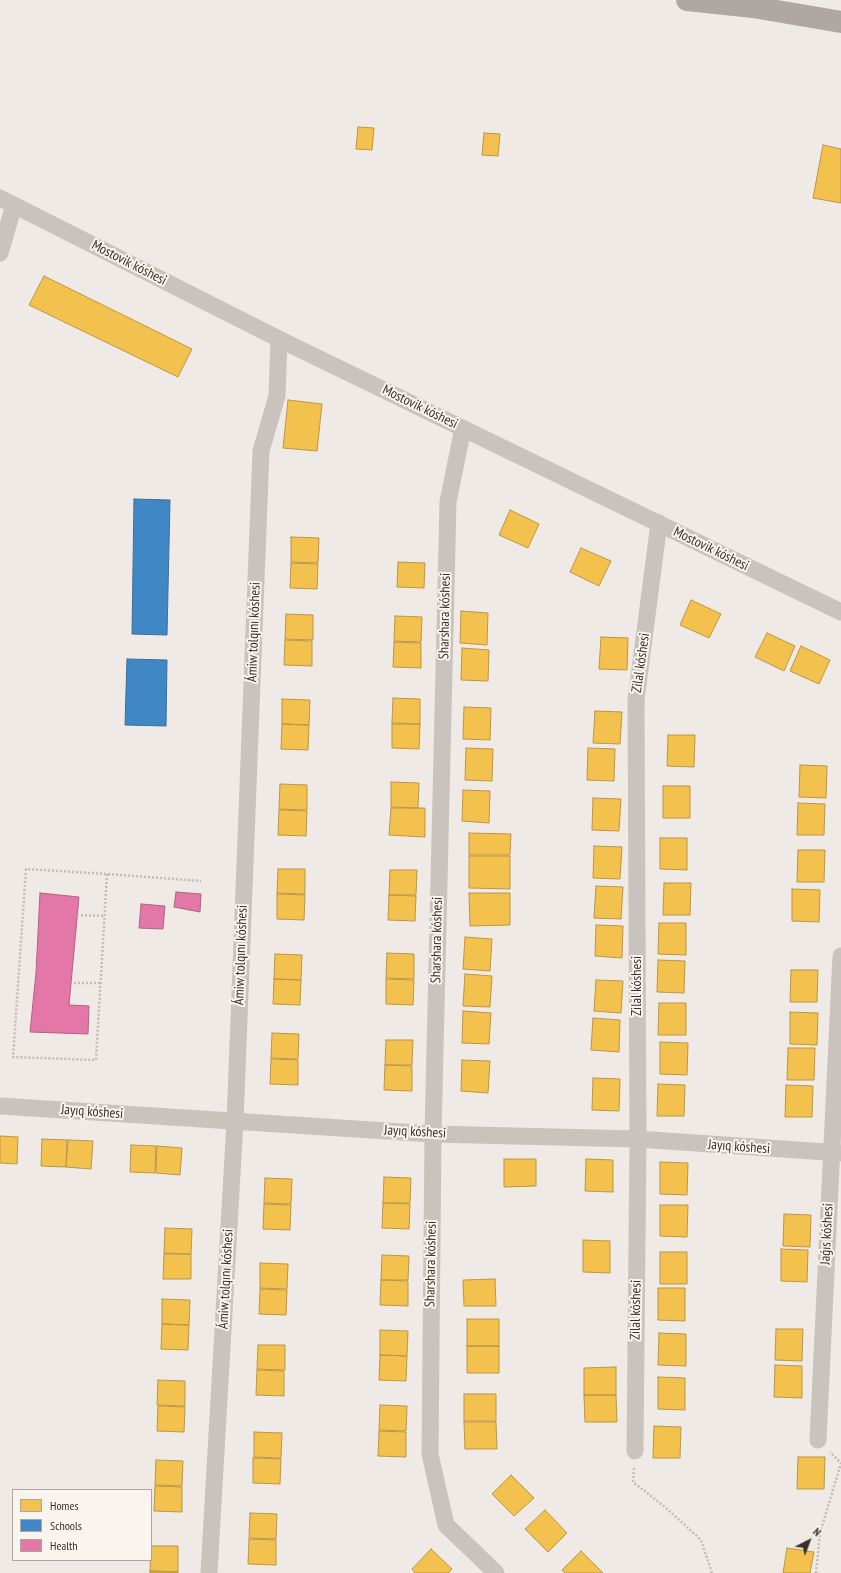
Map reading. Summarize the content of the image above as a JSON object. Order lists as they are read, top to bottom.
{
  "streets": {
    "street": [
      "Mostovik kóshesi",
      "Sharshara kóshesi",
      "Ámiw tolqını kóshesi",
      "Zilal kóshesi",
      "Jayıq kóshesi",
      "Jaǵıs kóshesi"
    ]
  },
  "crossings": [
    ["Mostovik kóshesi", "Sharshara kóshesi"],
    ["Mostovik kóshesi", "Ámiw tolqını kóshesi"],
    ["Mostovik kóshesi", "Zilal kóshesi"],
    ["Sharshara kóshesi", "Jayıq kóshesi"],
    ["Ámiw tolqını kóshesi", "Jayıq kóshesi"],
    ["Zilal kóshesi", "Jayıq kóshesi"],
    ["Jayıq kóshesi", "Jaǵıs kóshesi"]
  ],
  "legend": ["Homes", "Schools", "Health"],
  "north": "top right"
}
